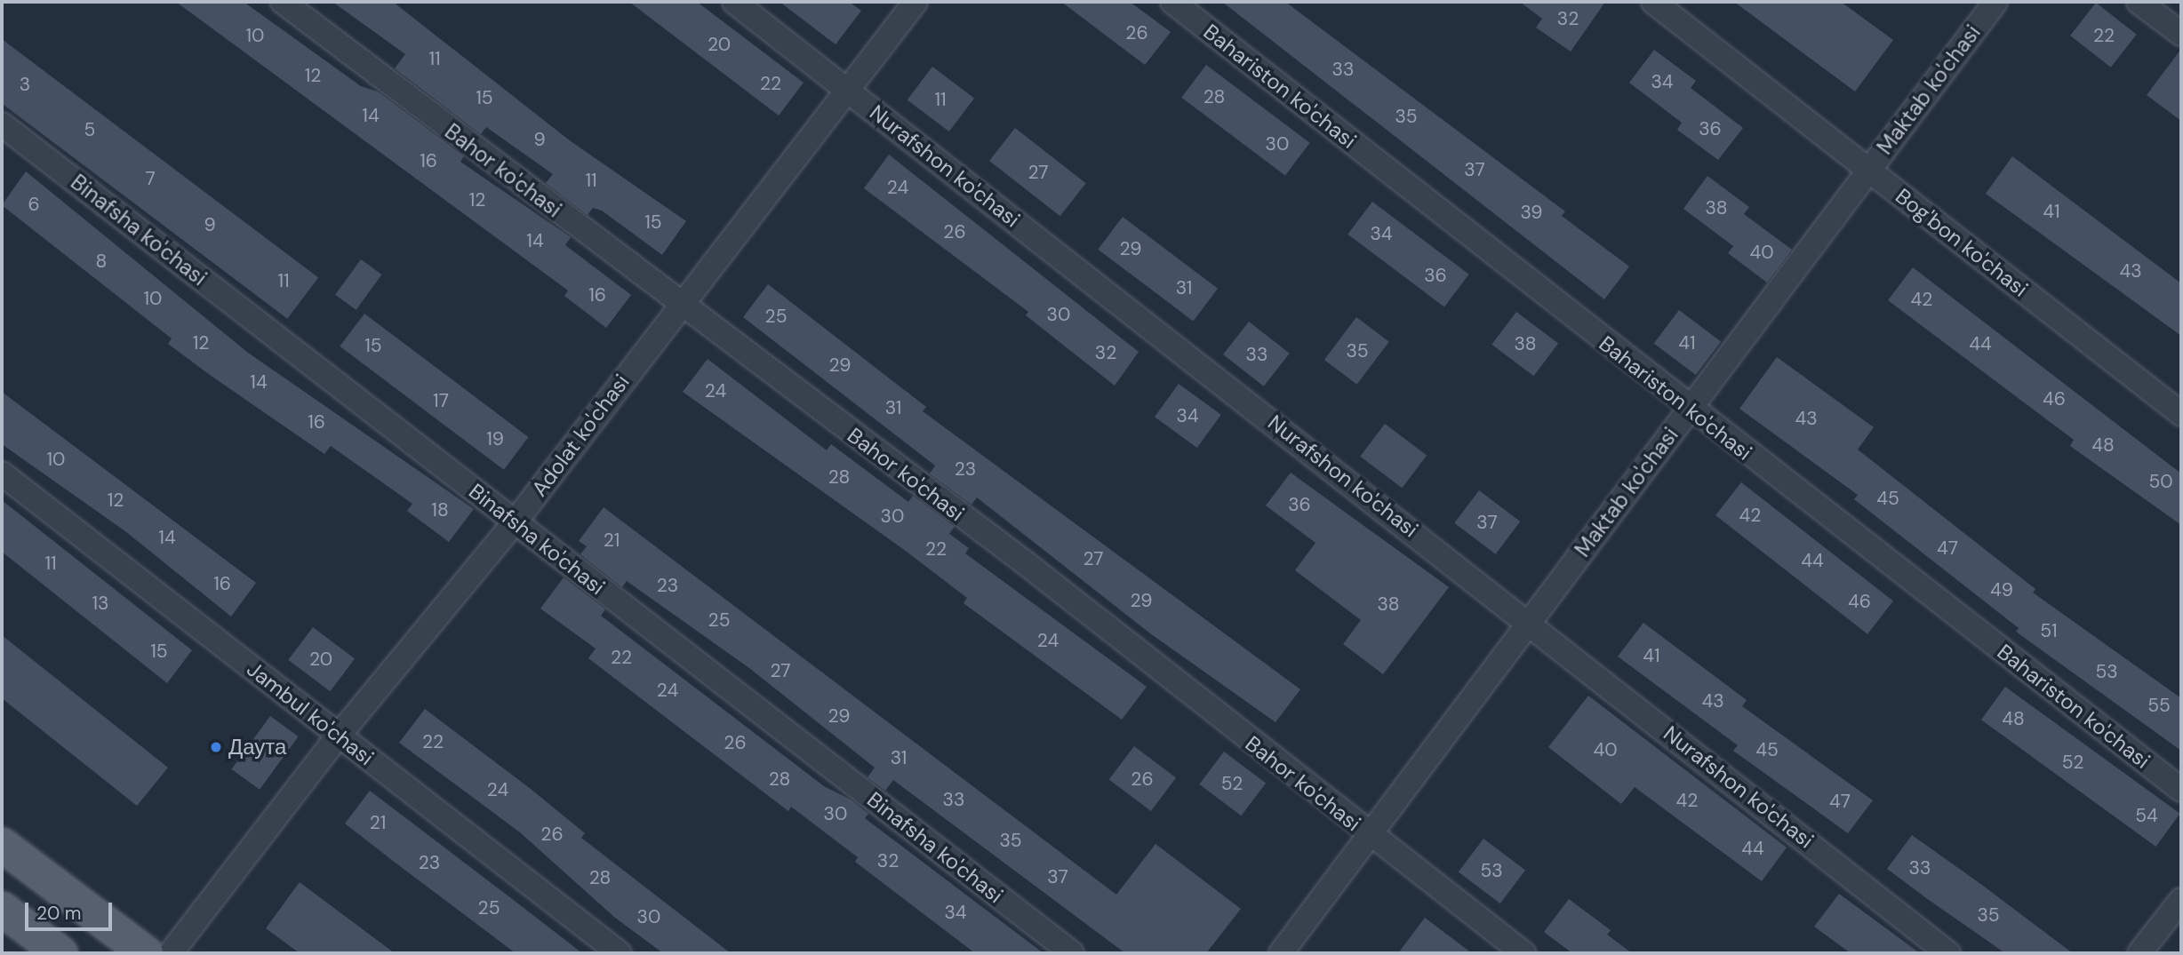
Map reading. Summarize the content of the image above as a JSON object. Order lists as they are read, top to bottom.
{
  "streets": {
    "street": [
      "Bahariston ko'chasi",
      "Maktab ko'chasi",
      "Nurafshon ko'chasi",
      "Bahor ko'chasi",
      "Binafsha ko'chasi",
      "Bog'bon ko'chasi",
      "Adolat ko'chasi",
      "Jambul ko'chasi"
    ]
  },
  "crossings": [
    ["Bahariston ko'chasi", "Maktab ko'chasi"],
    ["Maktab ko'chasi", "Nurafshon ko'chasi"],
    ["Maktab ko'chasi", "Bahor ko'chasi"],
    ["Maktab ko'chasi", "Bog'bon ko'chasi"],
    ["Nurafshon ko'chasi", "Adolat ko'chasi"],
    ["Bahor ko'chasi", "Adolat ko'chasi"],
    ["Binafsha ko'chasi", "Adolat ko'chasi"],
    ["Adolat ko'chasi", "Jambul ko'chasi"]
  ],
  "places": ["Даута"],
  "house_numbers": [
    "32",
    "26",
    "10",
    "22",
    "20",
    "11",
    "33",
    "12",
    "34",
    "22",
    "3",
    "28",
    "15",
    "11",
    "14",
    "35",
    "36",
    "5",
    "9",
    "30",
    "16",
    "37",
    "27",
    "7",
    "11",
    "24",
    "12",
    "6",
    "38",
    "41",
    "39",
    "15",
    "9",
    "26",
    "34",
    "14",
    "29",
    "40",
    "8",
    "43",
    "36",
    "11",
    "31",
    "16",
    "10",
    "42",
    "30",
    "25",
    "12",
    "41",
    "38",
    "44",
    "15",
    "35",
    "32",
    "33",
    "29",
    "14",
    "24",
    "46",
    "17",
    "31",
    "34",
    "43",
    "16",
    "19",
    "48",
    "10",
    "23",
    "28",
    "50",
    "45",
    "12",
    "36",
    "18",
    "42",
    "30",
    "37",
    "14",
    "21",
    "47",
    "22",
    "27",
    "44",
    "11",
    "16",
    "23",
    "49",
    "29",
    "46",
    "13",
    "38",
    "25",
    "51",
    "24",
    "15",
    "41",
    "22",
    "20",
    "27",
    "53",
    "24",
    "43",
    "55",
    "29",
    "48",
    "22",
    "26",
    "40",
    "45",
    "31",
    "52",
    "28",
    "26",
    "52",
    "24",
    "33",
    "42",
    "47",
    "30",
    "54",
    "21",
    "26",
    "35",
    "44",
    "32",
    "23",
    "33",
    "53",
    "37",
    "28",
    "25",
    "34",
    "35",
    "30"
  ],
  "scale_bar": "20 m"
}
